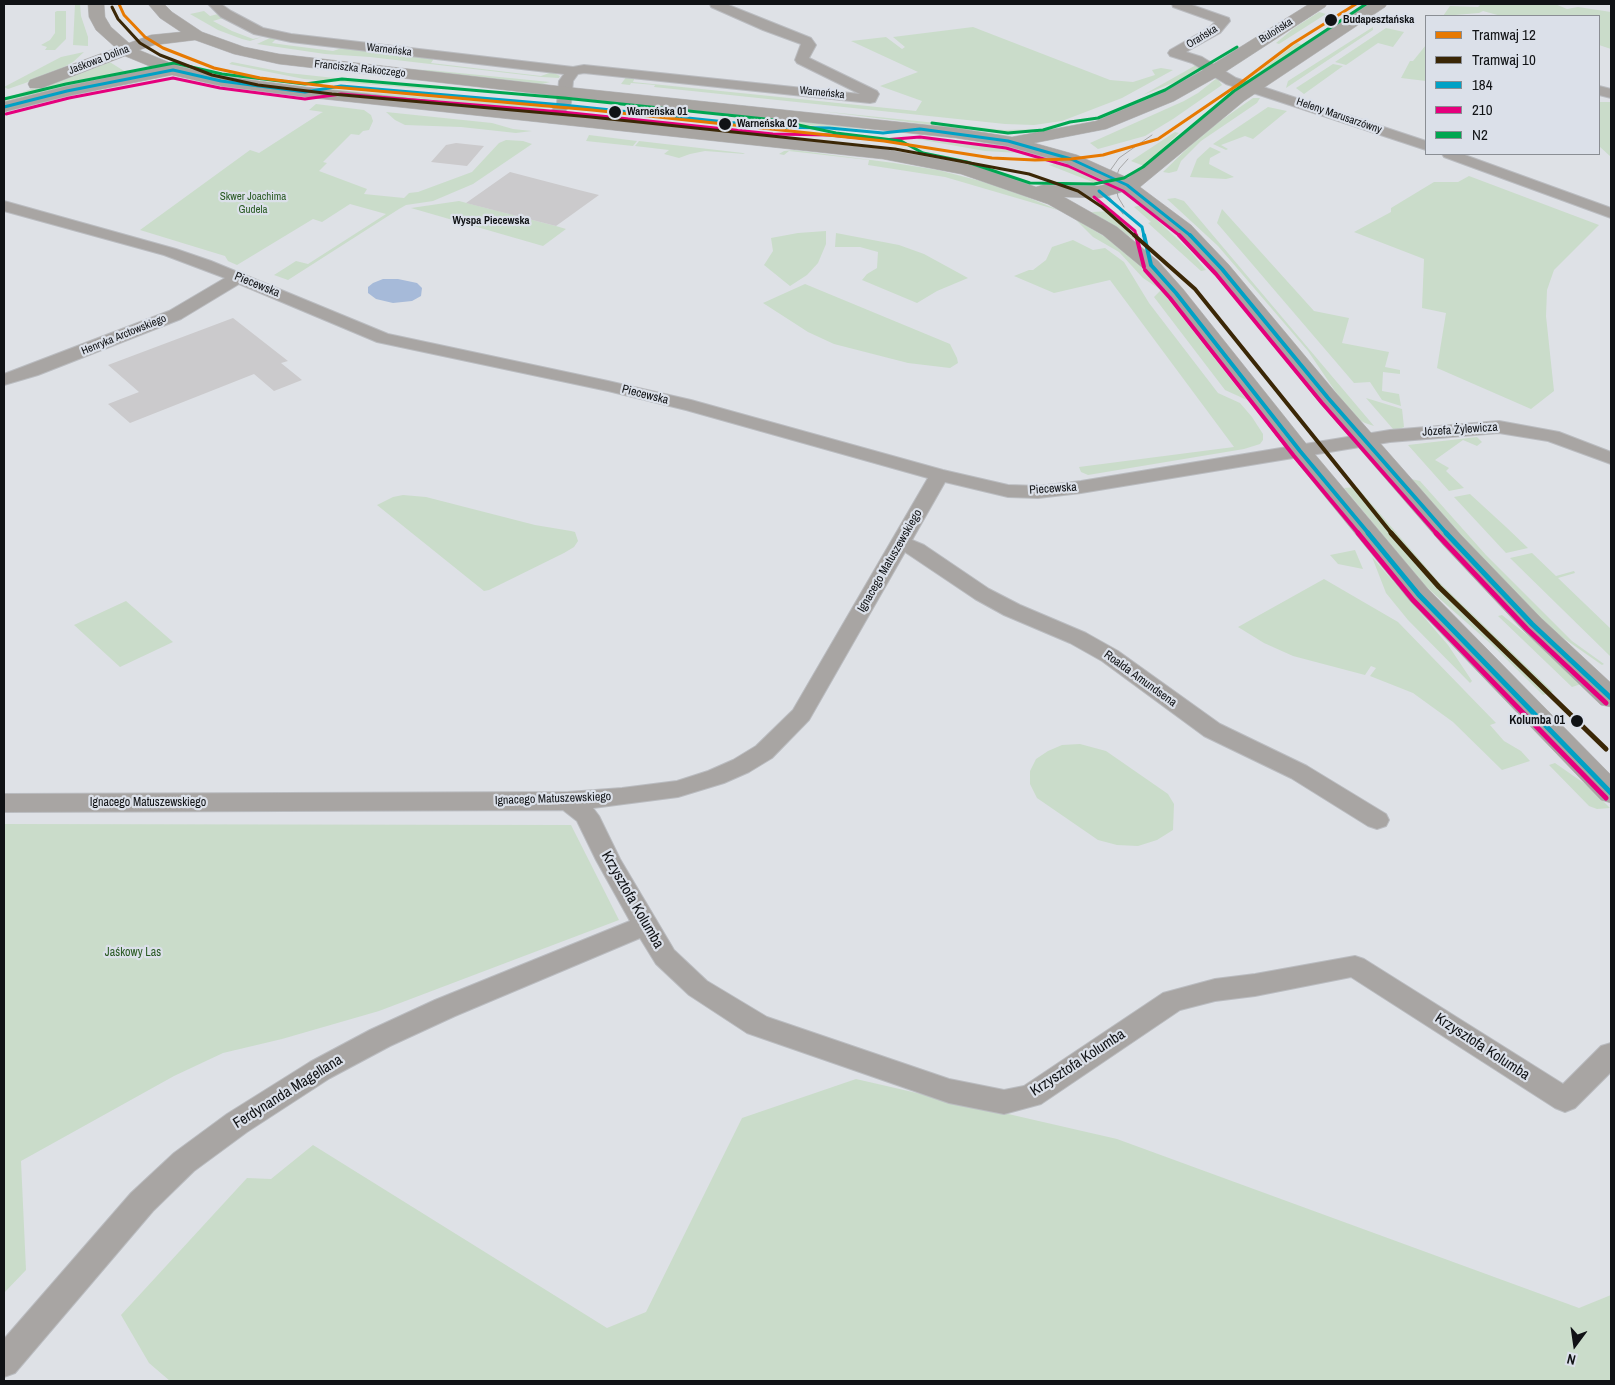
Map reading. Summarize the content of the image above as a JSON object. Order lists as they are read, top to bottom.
{
  "streets": {
    "main road": ["Bulońska", "Jaśkowa Dolina", "Franciszka Rakoczego"],
    "street": [
      "Orańska",
      "Warneńska",
      "Heleny Marusarzówny",
      "Piecewska",
      "Henryka Arctowskiego",
      "Józefa Żylewicza",
      "Ignacego Matuszewskiego",
      "Roalda Amundsena",
      "Krzysztofa Kolumba",
      "Ferdynanda Magellana"
    ]
  },
  "crossings": [
    ["Bulońska", "Orańska"],
    ["Bulońska", "Franciszka Rakoczego"],
    ["Bulońska", "Heleny Marusarzówny"],
    ["Orańska", "Heleny Marusarzówny"],
    ["Jaśkowa Dolina", "Franciszka Rakoczego"],
    ["Franciszka Rakoczego", "Józefa Żylewicza"],
    ["Piecewska", "Henryka Arctowskiego"],
    ["Piecewska", "Józefa Żylewicza"],
    ["Piecewska", "Ignacego Matuszewskiego"],
    ["Ignacego Matuszewskiego", "Roalda Amundsena"],
    ["Ignacego Matuszewskiego", "Krzysztofa Kolumba"],
    ["Krzysztofa Kolumba", "Ferdynanda Magellana"]
  ],
  "districts": ["Wyspa Piecewska"],
  "parks": ["Skwer Joachima Gudela", "Jaśkowy Las"],
  "places": [
    "Budapesztańska",
    "Warneńska 01",
    "Warneńska 02",
    "Kolumba 01"
  ],
  "lines": [
    "tram line 12",
    "transit line N2",
    "tram line 10",
    "transit line 184",
    "transit line 210"
  ],
  "legend": [
    "Tramwaj 12",
    "Tramwaj 10",
    "184",
    "210",
    "N2"
  ],
  "north": "bottom"
}
